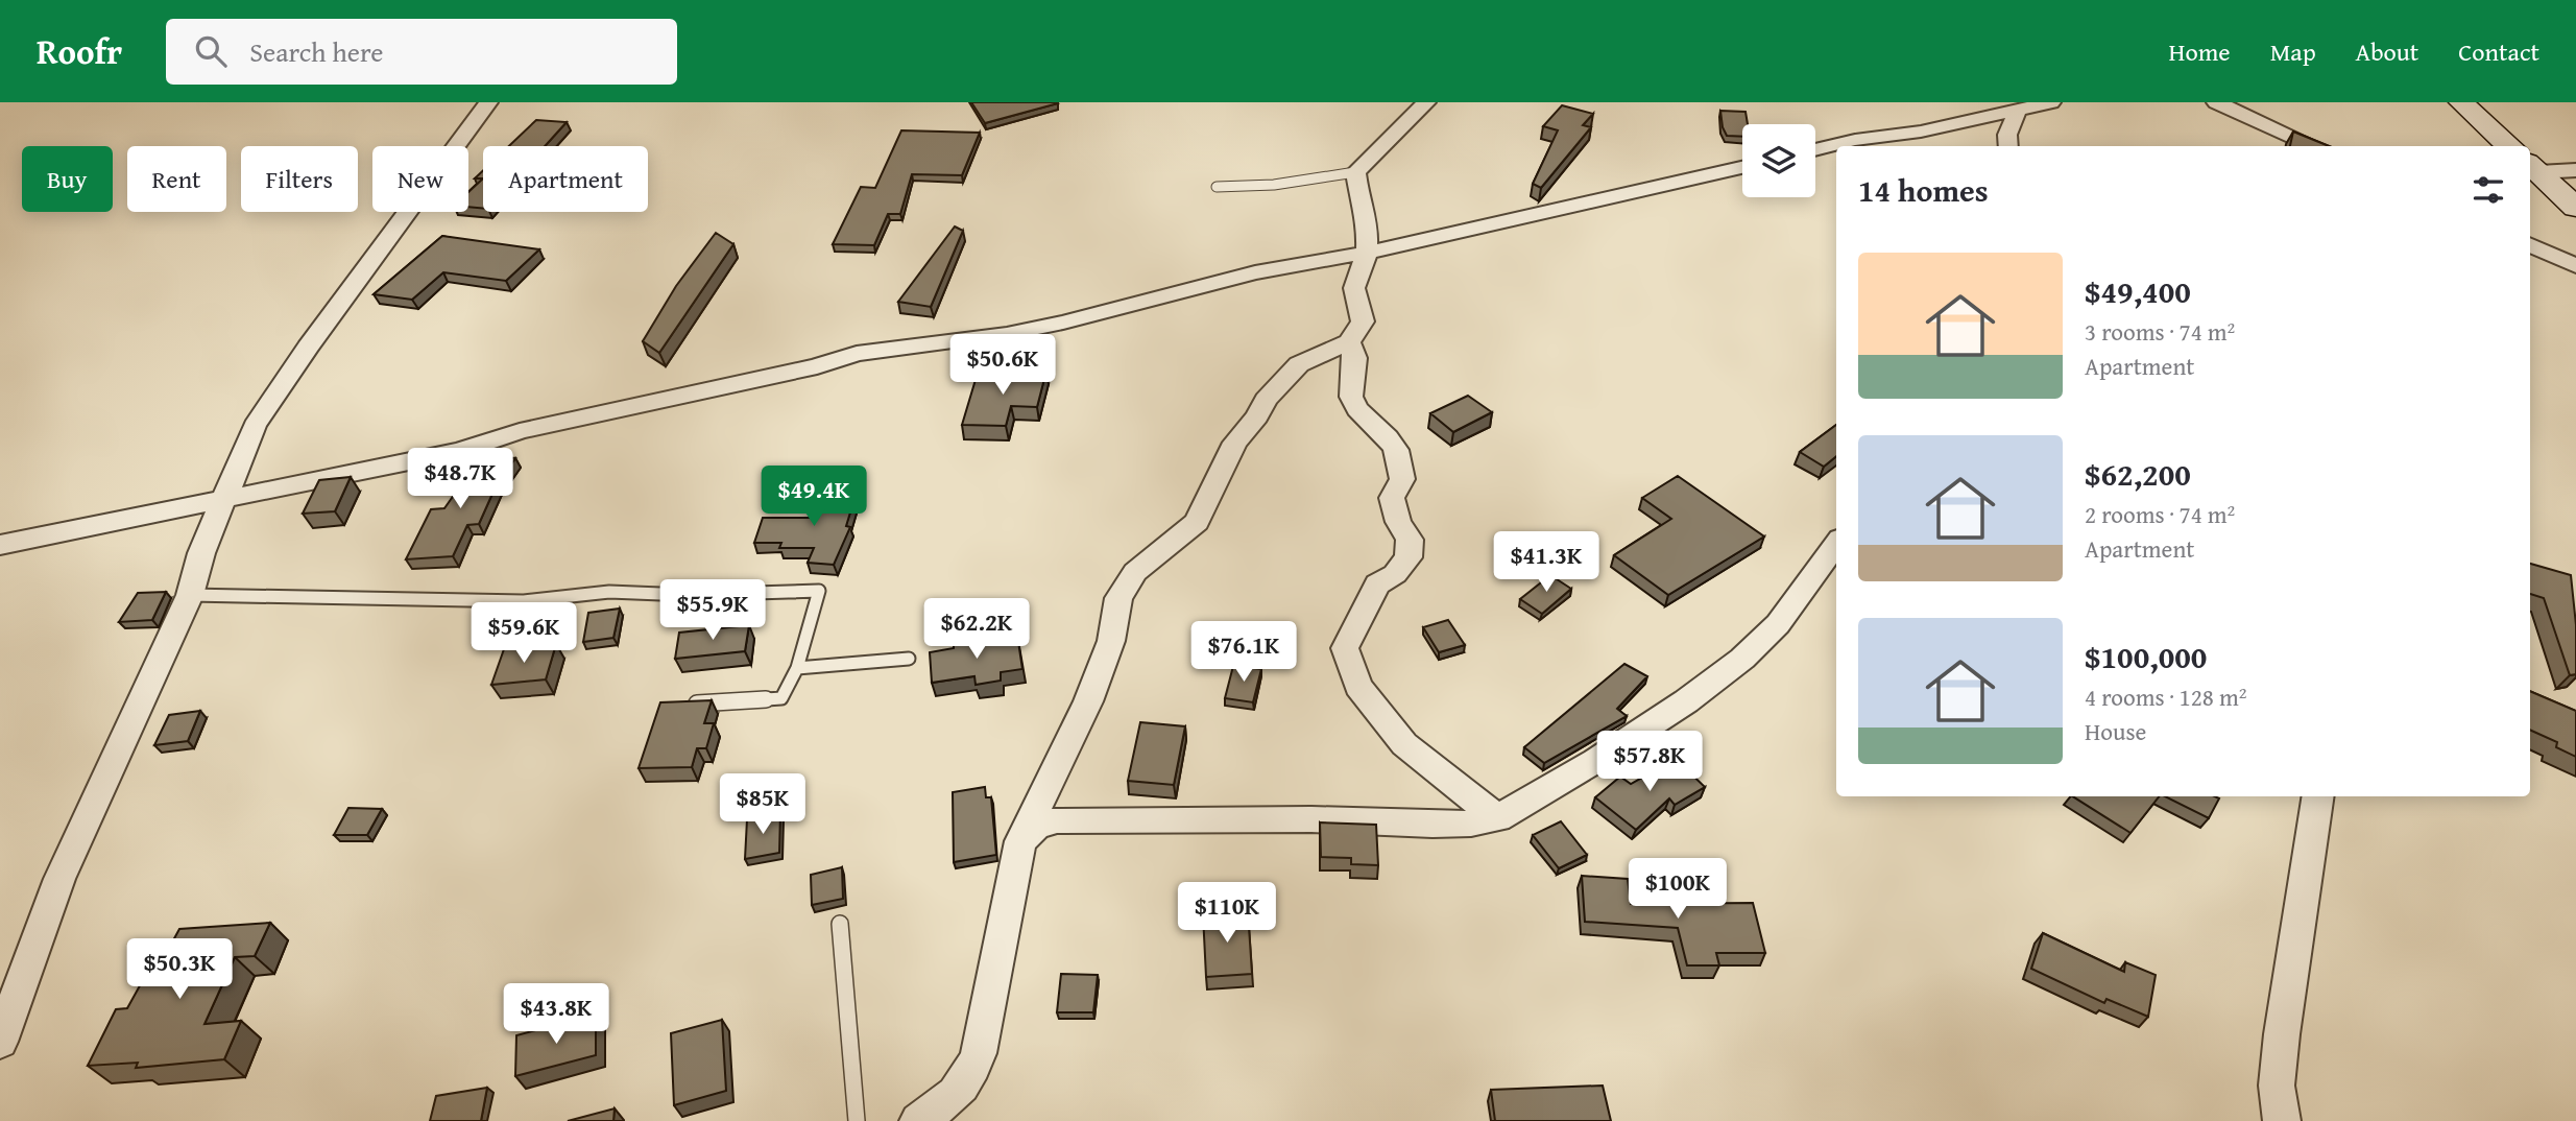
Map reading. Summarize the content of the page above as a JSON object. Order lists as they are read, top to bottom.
{
  "page": {
    "header": "Roofr",
    "search": "Search here",
    "nav": [
      "Home",
      "Map",
      "About",
      "Contact"
    ],
    "chip": [
      "Buy",
      "Rent",
      "Filters",
      "New",
      "Apartment"
    ],
    "heading": "14 homes",
    "list": [
      {
        "name": "$49,400",
        "note": "3 rooms · 74 m² · Apartment"
      },
      {
        "name": "$62,200",
        "note": "2 rooms · 74 m² · Apartment"
      },
      {
        "name": "$100,000",
        "note": "4 rooms · 128 m² · House"
      }
    ],
    "price": [
      "$50.6K",
      "$48.7K",
      "$49.4K",
      "$41.3K",
      "$55.9K",
      "$62.2K",
      "$59.6K",
      "$76.1K",
      "$57.8K",
      "$85K",
      "$100K",
      "$110K",
      "$50.3K",
      "$43.8K"
    ]
  }
}
